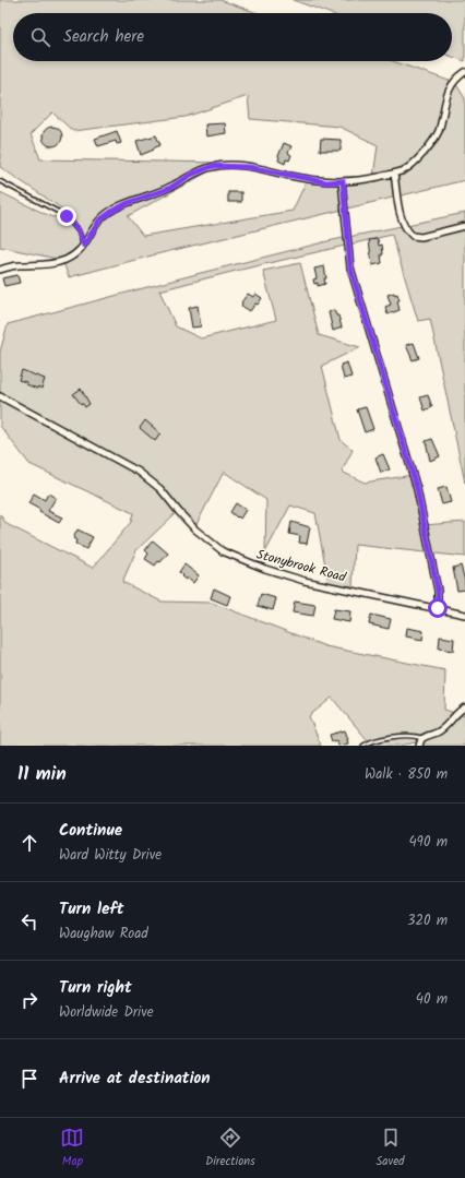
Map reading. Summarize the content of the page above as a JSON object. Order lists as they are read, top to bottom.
{
  "streets": {
    "street": ["Stonybrook Road"]
  },
  "page": {
    "search": "Search here",
    "heading": ["11 min", "Walk · 850 m"],
    "list": [
      ["Continue", "Ward Witty Drive", "490 m"],
      ["Turn left", "Waughaw Road", "320 m"],
      ["Turn right", "Worldwide Drive", "40 m"],
      "Arrive at destination"
    ],
    "nav": ["Map", "Directions", "Saved"]
  }
}
